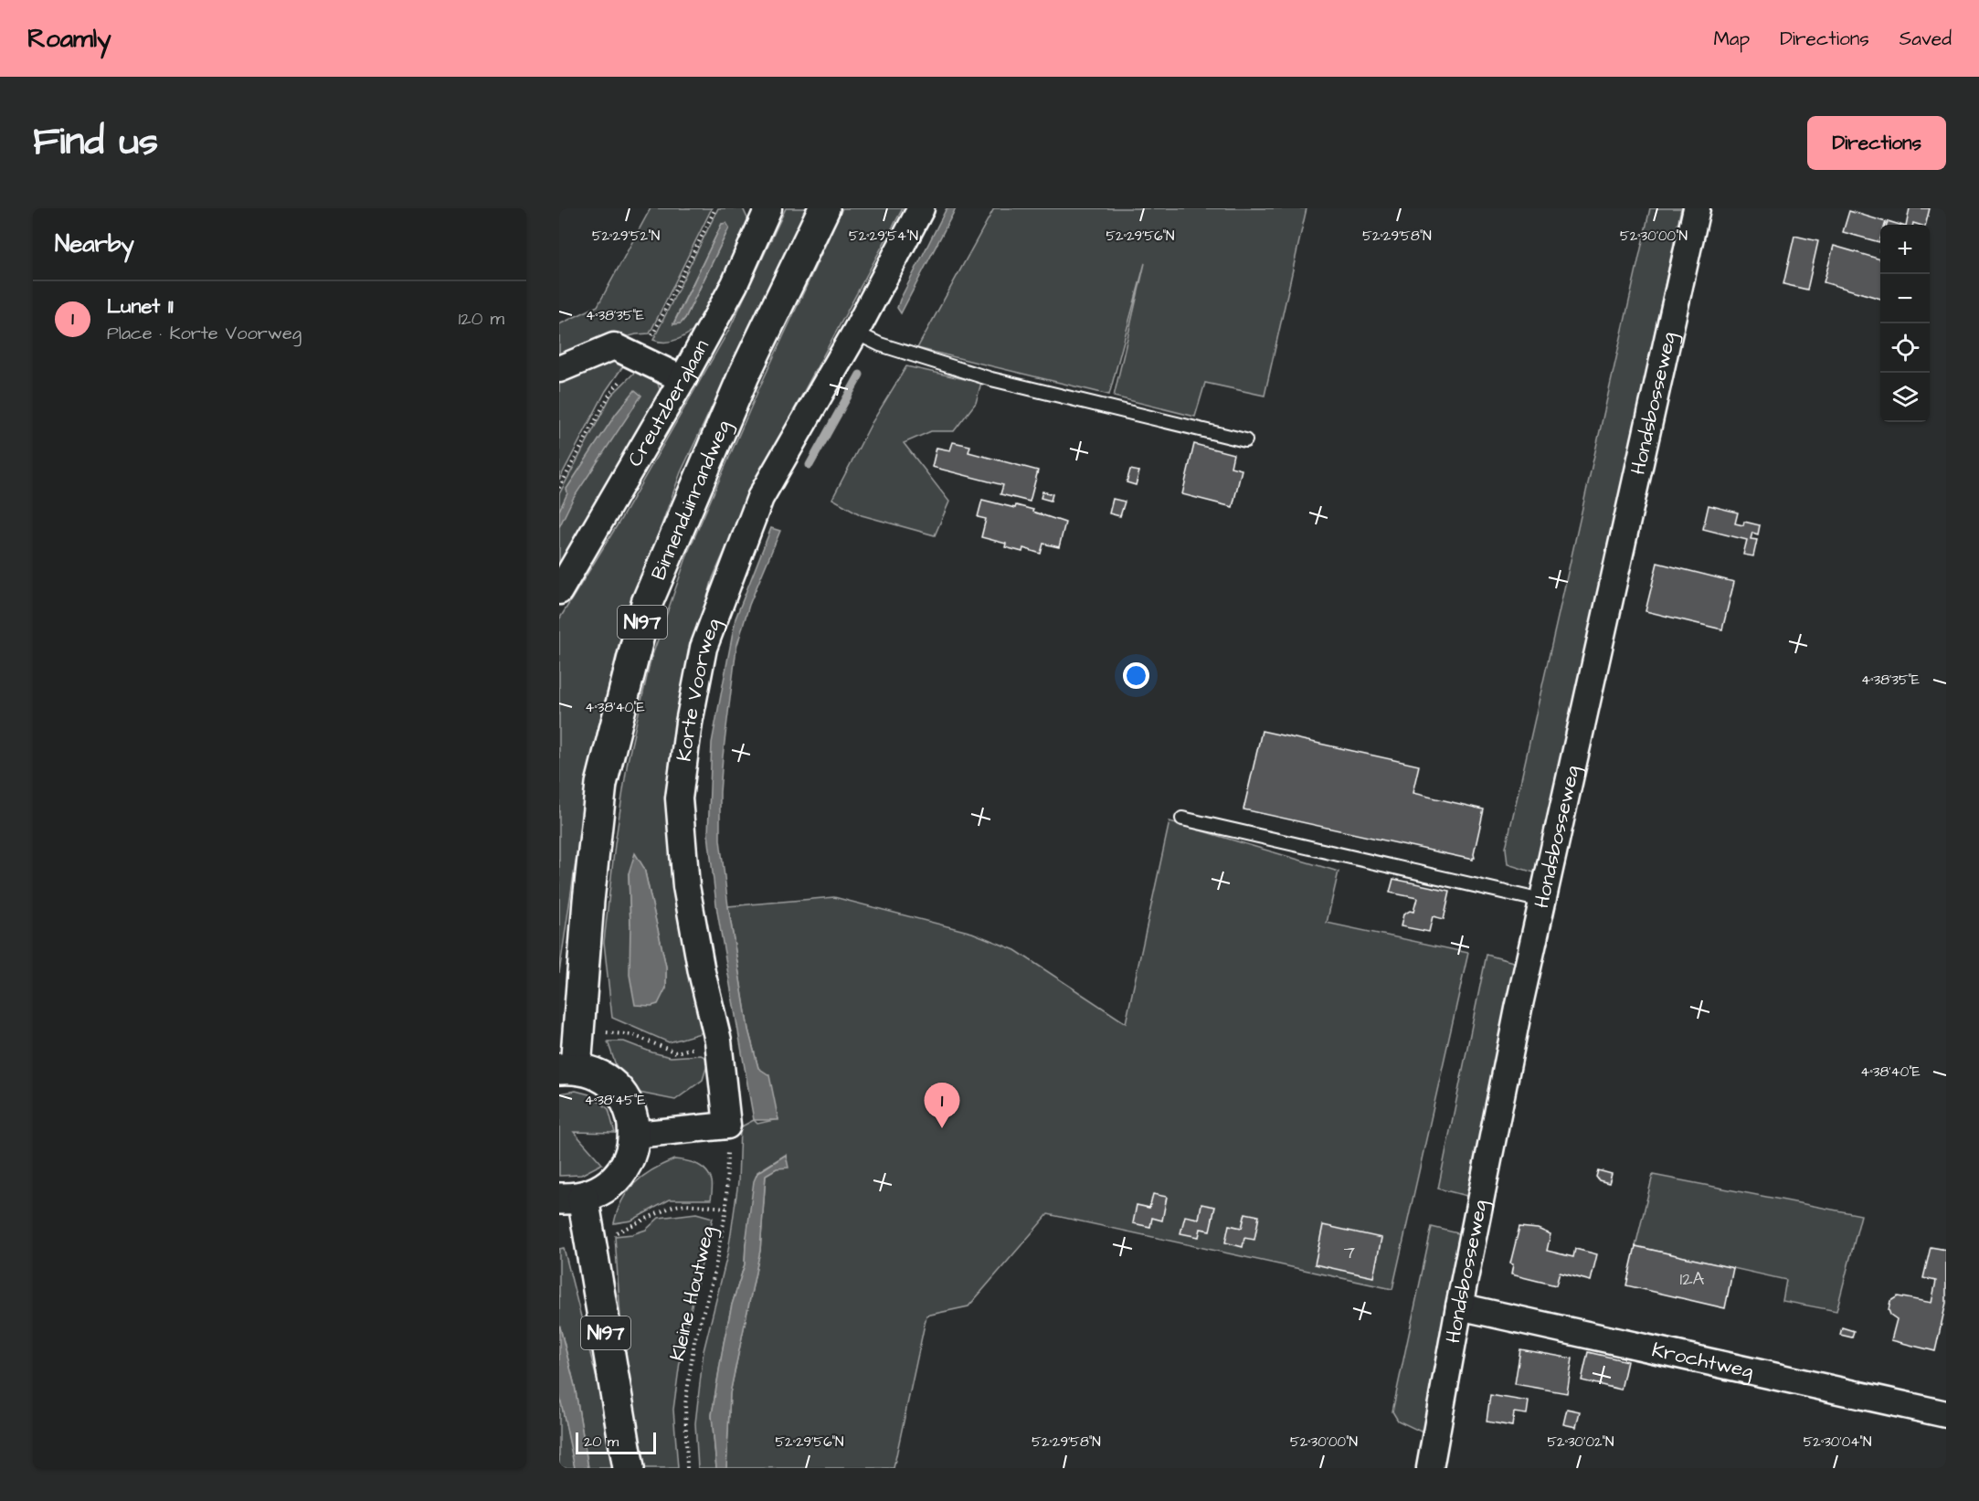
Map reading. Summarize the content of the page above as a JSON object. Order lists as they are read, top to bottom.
{
  "streets": {
    "main road": ["Binnenduinrandweg", "N197"],
    "street": [
      "Creutzberglaan",
      "Hondsbosseweg",
      "Korte Voorweg",
      "Krochtweg"
    ],
    "path": ["Kleine Houtweg"]
  },
  "crossings": [
    ["Hondsbosseweg", "Krochtweg"],
    ["Binnenduinrandweg", "N197"],
    ["Korte Voorweg", "Kleine Houtweg"]
  ],
  "house_numbers": ["7", "12A"],
  "scale_bar": "20 m",
  "page": {
    "header": "Roamly",
    "nav": ["Map", "Directions", "Saved"],
    "title": "Find us",
    "buttons": "Directions",
    "heading": "Nearby",
    "map_buttons": ["+", "−"],
    "list": [
      {
        "mark": "1",
        "name": "Lunet 11",
        "note": "Place · Korte Voorweg",
        "value": "120 m"
      }
    ],
    "pins": "1",
    "scale": "20 m"
  },
  "coordinates": [
    "52°29'52\"N",
    "52°29'54\"N",
    "52°29'56\"N",
    "52°29'58\"N",
    "52°30'00\"N",
    "4°38'35\"E",
    "4°38'40\"E",
    "4°38'45\"E",
    "52°30'02\"N",
    "52°30'04\"N"
  ]
}
